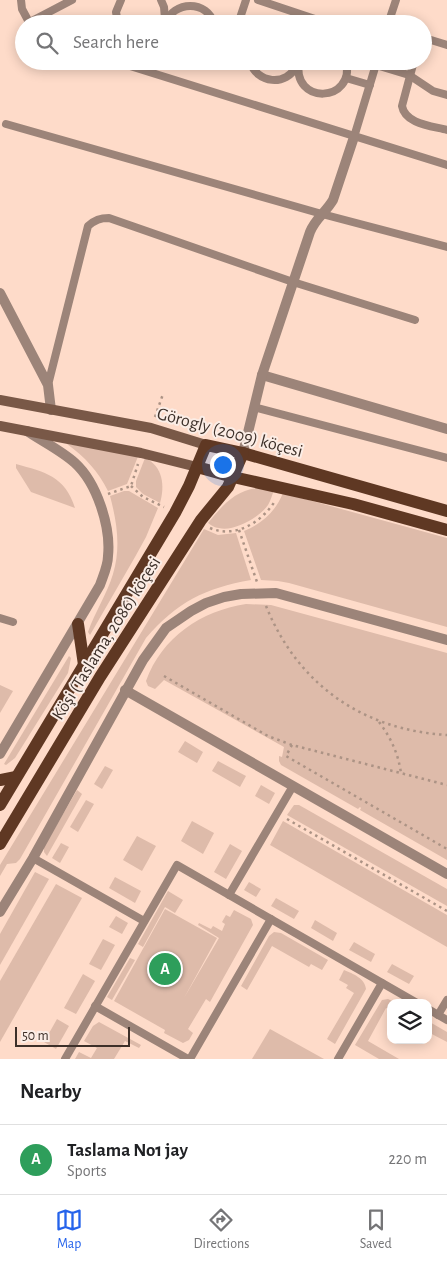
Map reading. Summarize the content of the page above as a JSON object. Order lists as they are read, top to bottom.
{
  "streets": {
    "main road": ["Görogly (2009) köçesi", "Köşi (Taslama, 2086) köçesi"]
  },
  "crossings": [
    ["Görogly (2009) köçesi", "Köşi (Taslama, 2086) köçesi"]
  ],
  "scale_bar": "50 m",
  "page": {
    "search": "Search here",
    "pins": "A",
    "scale": "50 m",
    "heading": "Nearby",
    "list": [
      {
        "mark": "A",
        "name": "Taslama No1 jay",
        "note": "Sports",
        "value": "220 m"
      }
    ],
    "nav": ["Map", "Directions", "Saved"]
  }
}
